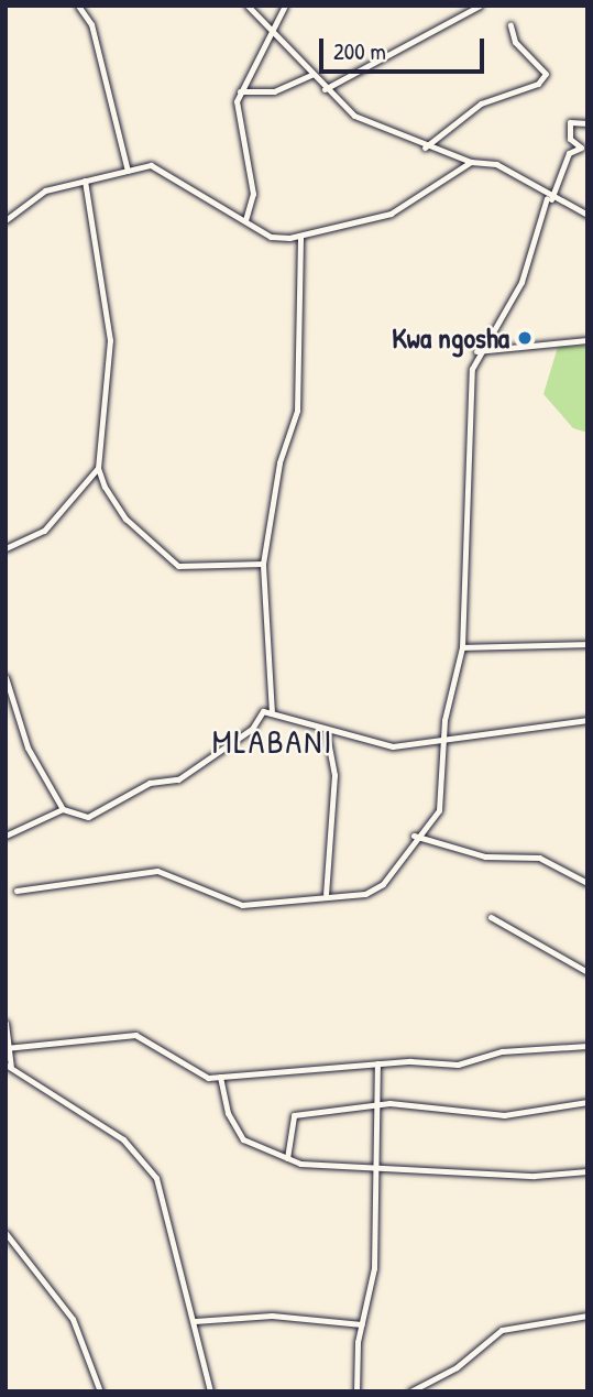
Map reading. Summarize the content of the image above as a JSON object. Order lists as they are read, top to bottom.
{
  "districts": ["MLABANI"],
  "places": ["Kwa ngosha"],
  "scale_bar": "200 m"
}
